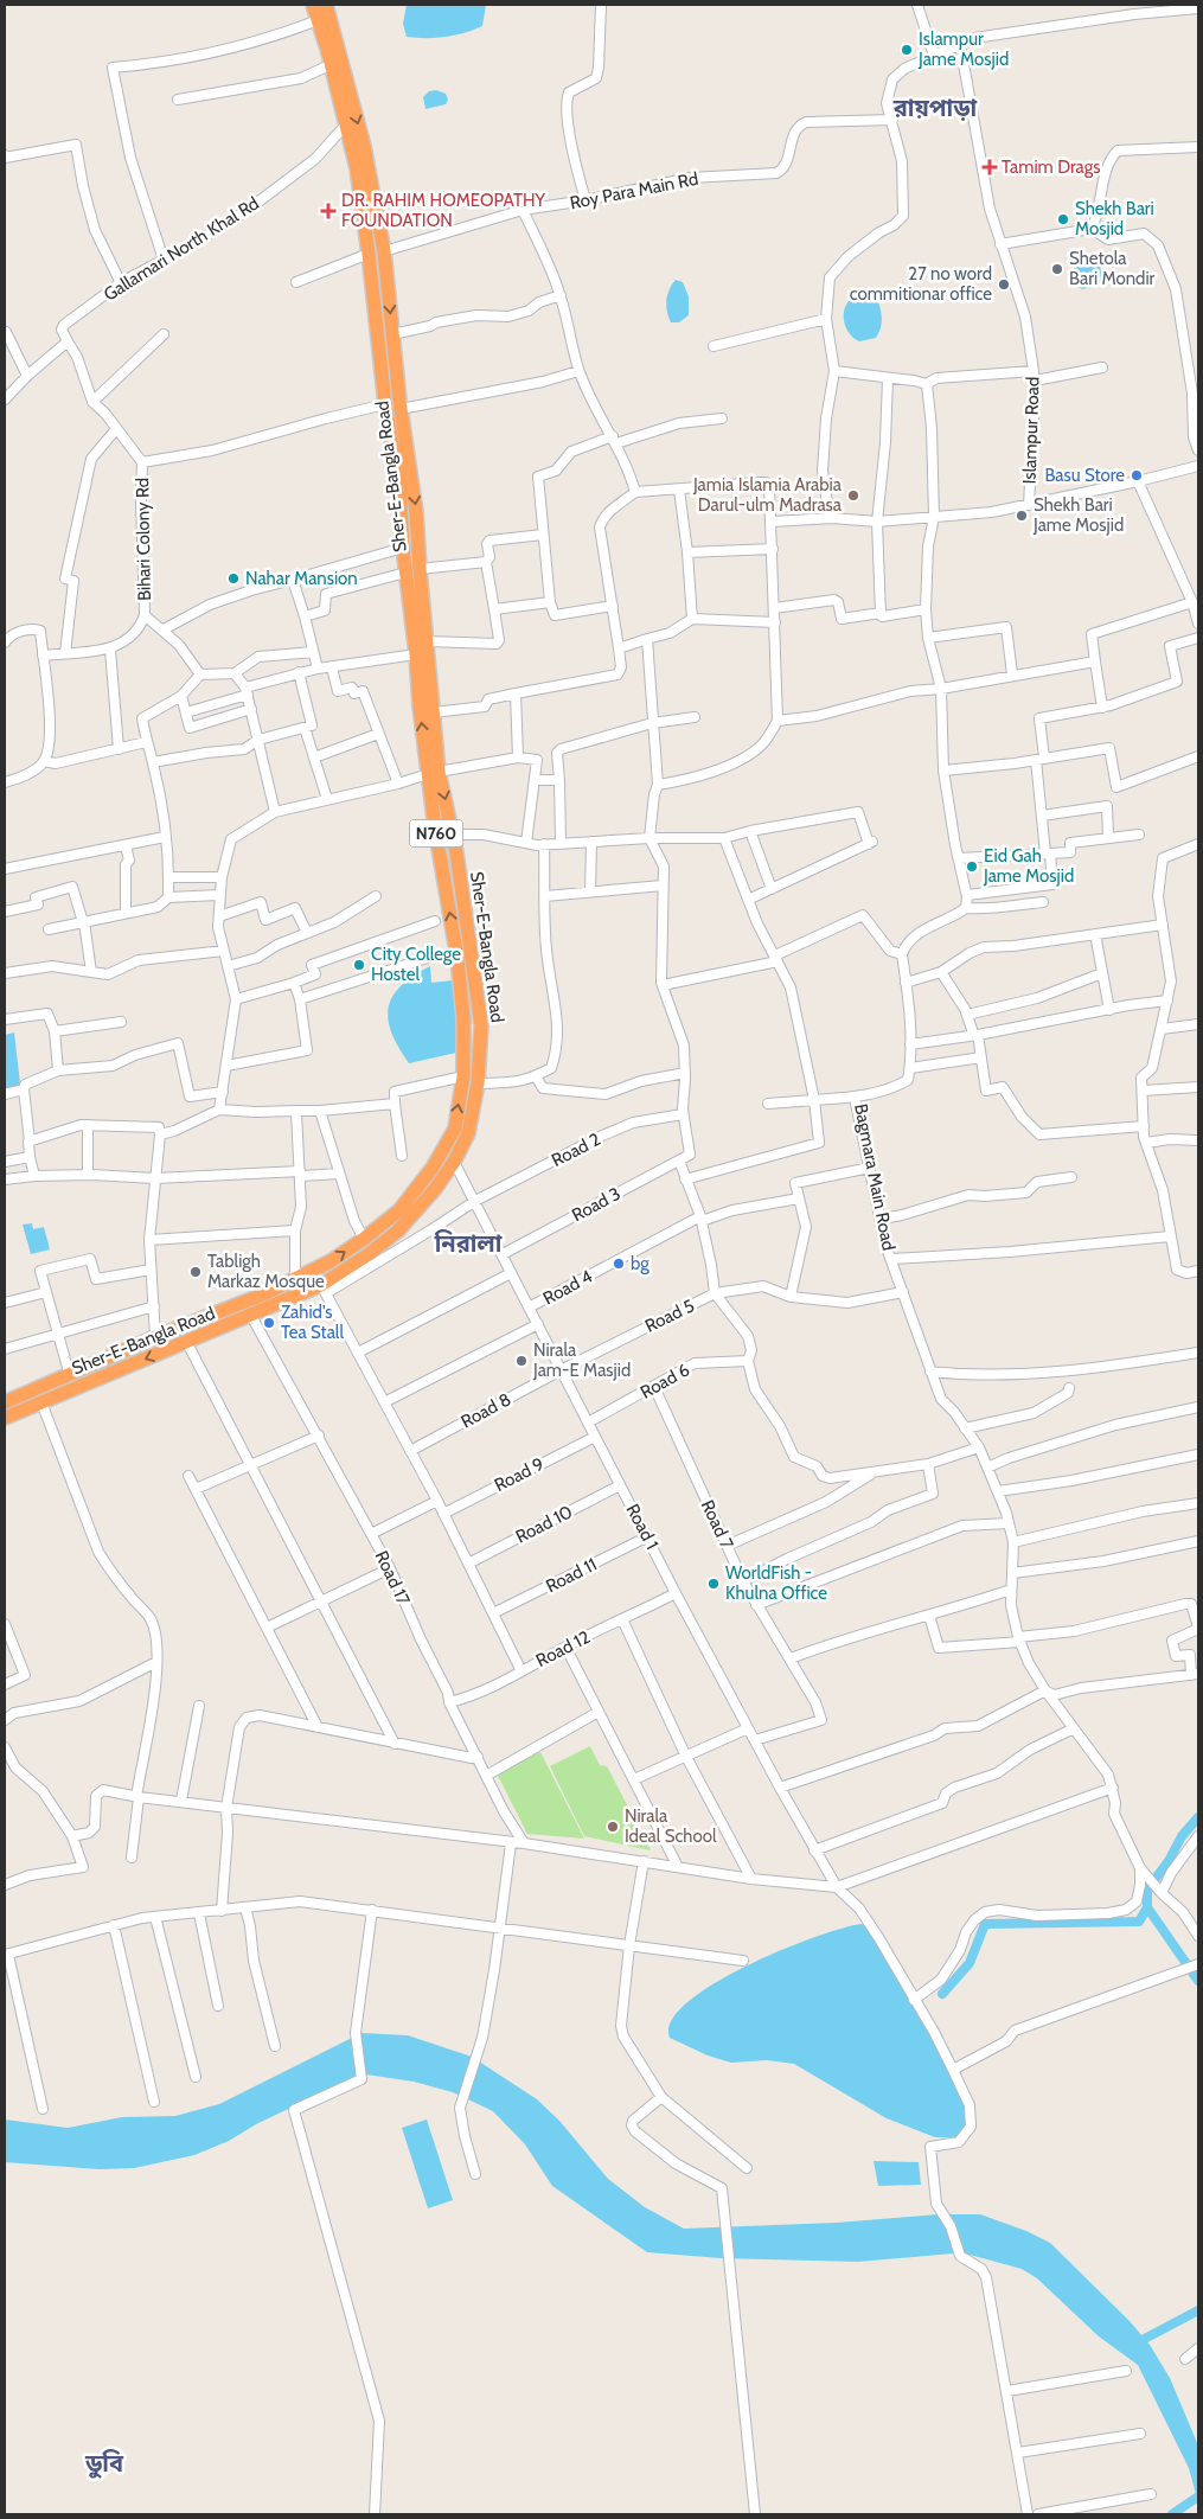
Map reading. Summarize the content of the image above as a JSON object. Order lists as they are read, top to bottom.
{
  "streets": {
    "highway": ["Sher-E-Bangla Road", "N760"],
    "street": [
      "Roy Para Main Rd",
      "Gallamari North Khal Rd",
      "Islampur Road",
      "Bihari Colony Rd",
      "Road 2",
      "Bagmara Main Road",
      "Road 3",
      "Road 4",
      "Road 5",
      "Road 6",
      "Road 8",
      "Road 9",
      "Road 10",
      "Road 7",
      "Road 1",
      "Road 11",
      "Road 17",
      "Road 12"
    ]
  },
  "crossings": [
    ["Roy Para Main Rd", "Sher-E-Bangla Road"],
    ["Gallamari North Khal Rd", "Sher-E-Bangla Road"],
    ["Sher-E-Bangla Road", "Road 2"],
    ["Sher-E-Bangla Road", "Road 1"],
    ["Sher-E-Bangla Road", "Road 17"],
    ["Road 2", "Road 3"],
    ["Road 2", "Road 1"],
    ["Bagmara Main Road", "Road 5"],
    ["Road 3", "Road 1"],
    ["Road 4", "Road 1"],
    ["Road 5", "Road 8"],
    ["Road 5", "Road 1"],
    ["Road 6", "Road 7"],
    ["Road 6", "Road 1"],
    ["Road 8", "Road 1"],
    ["Road 9", "Road 1"],
    ["Road 10", "Road 1"],
    ["Road 7", "Road 1"],
    ["Road 1", "Road 11"],
    ["Road 1", "Road 12"],
    ["Road 17", "Road 12"]
  ],
  "districts": ["রায়পাড়া", "নিরালা", "ডুবি"],
  "places": {
    "other": [
      "Islampur Jame Mosjid",
      "Shekh Bari Mosjid",
      "Shetola Bari Mondir",
      "27 no word commitionar office",
      "Basu Store",
      "Jamia Islamia Arabia Darul-ulm Madrasa",
      "Shekh Bari Jame Mosjid",
      "Nahar Mansion",
      "Eid Gah Jame Mosjid",
      "City College Hostel",
      "bg",
      "Tabligh Markaz Mosque",
      "Zahid's Tea Stall",
      "Nirala Jam-E Masjid",
      "WorldFish - Khulna Office",
      "Nirala Ideal School"
    ],
    "health": ["Tamim Drags", "DR. RAHIM HOMEOPATHY FOUNDATION"]
  }
}
